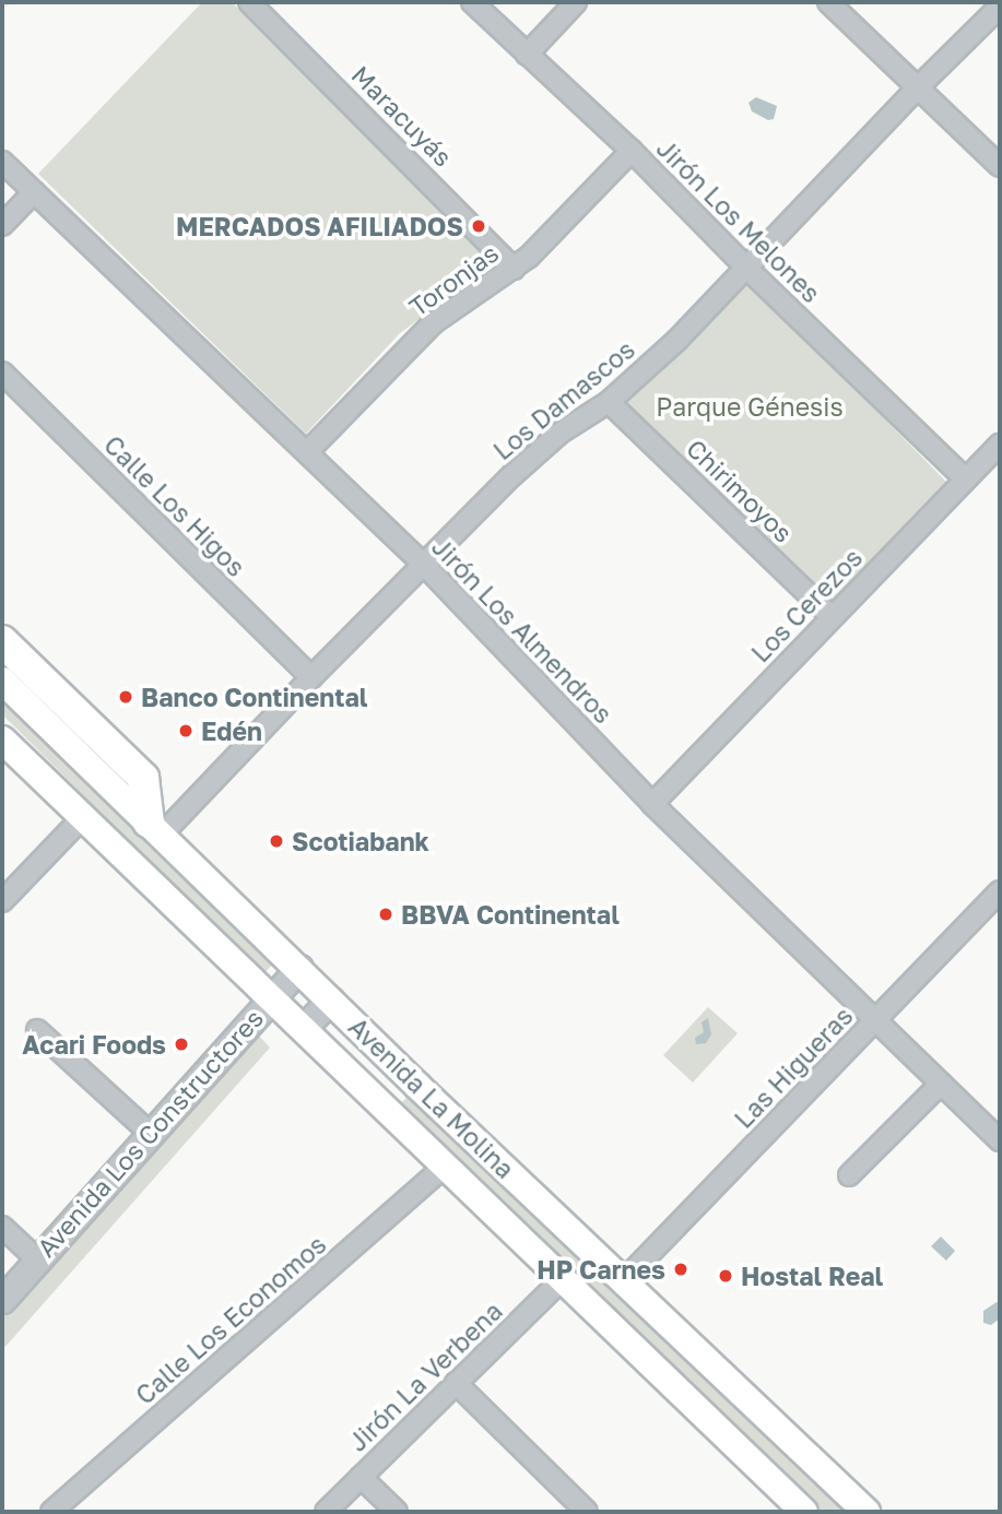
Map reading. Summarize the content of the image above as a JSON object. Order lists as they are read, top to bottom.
{
  "streets": {
    "main road": ["Avenida La Molina"],
    "street": [
      "Maracuyás",
      "Jirón Los Melones",
      "Toronjas",
      "Los Damascos",
      "Chirimoyos",
      "Calle Los Higos",
      "Los Cerezos",
      "Jirón Los Almendros",
      "Las Higueras",
      "Avenida Los Constructores",
      "Calle Los Economos",
      "Jirón La Verbena"
    ]
  },
  "crossings": [
    ["Maracuyás", "Toronjas"],
    ["Jirón Los Melones", "Toronjas"],
    ["Jirón Los Melones", "Los Damascos"],
    ["Jirón Los Melones", "Los Cerezos"],
    ["Toronjas", "Jirón Los Almendros"],
    ["Los Damascos", "Chirimoyos"],
    ["Los Damascos", "Calle Los Higos"],
    ["Los Damascos", "Jirón Los Almendros"],
    ["Los Damascos", "Avenida La Molina"],
    ["Chirimoyos", "Los Cerezos"],
    ["Los Cerezos", "Jirón Los Almendros"],
    ["Jirón Los Almendros", "Las Higueras"],
    ["Las Higueras", "Avenida La Molina"],
    ["Avenida La Molina", "Avenida Los Constructores"],
    ["Avenida La Molina", "Calle Los Economos"],
    ["Avenida La Molina", "Jirón La Verbena"]
  ],
  "parks": ["Parque Génesis"],
  "places": [
    "MERCADOS AFILIADOS",
    "Banco Continental",
    "Edén",
    "Scotiabank",
    "BBVA Continental",
    "Acari Foods",
    "HP Carnes",
    "Hostal Real"
  ]
}
